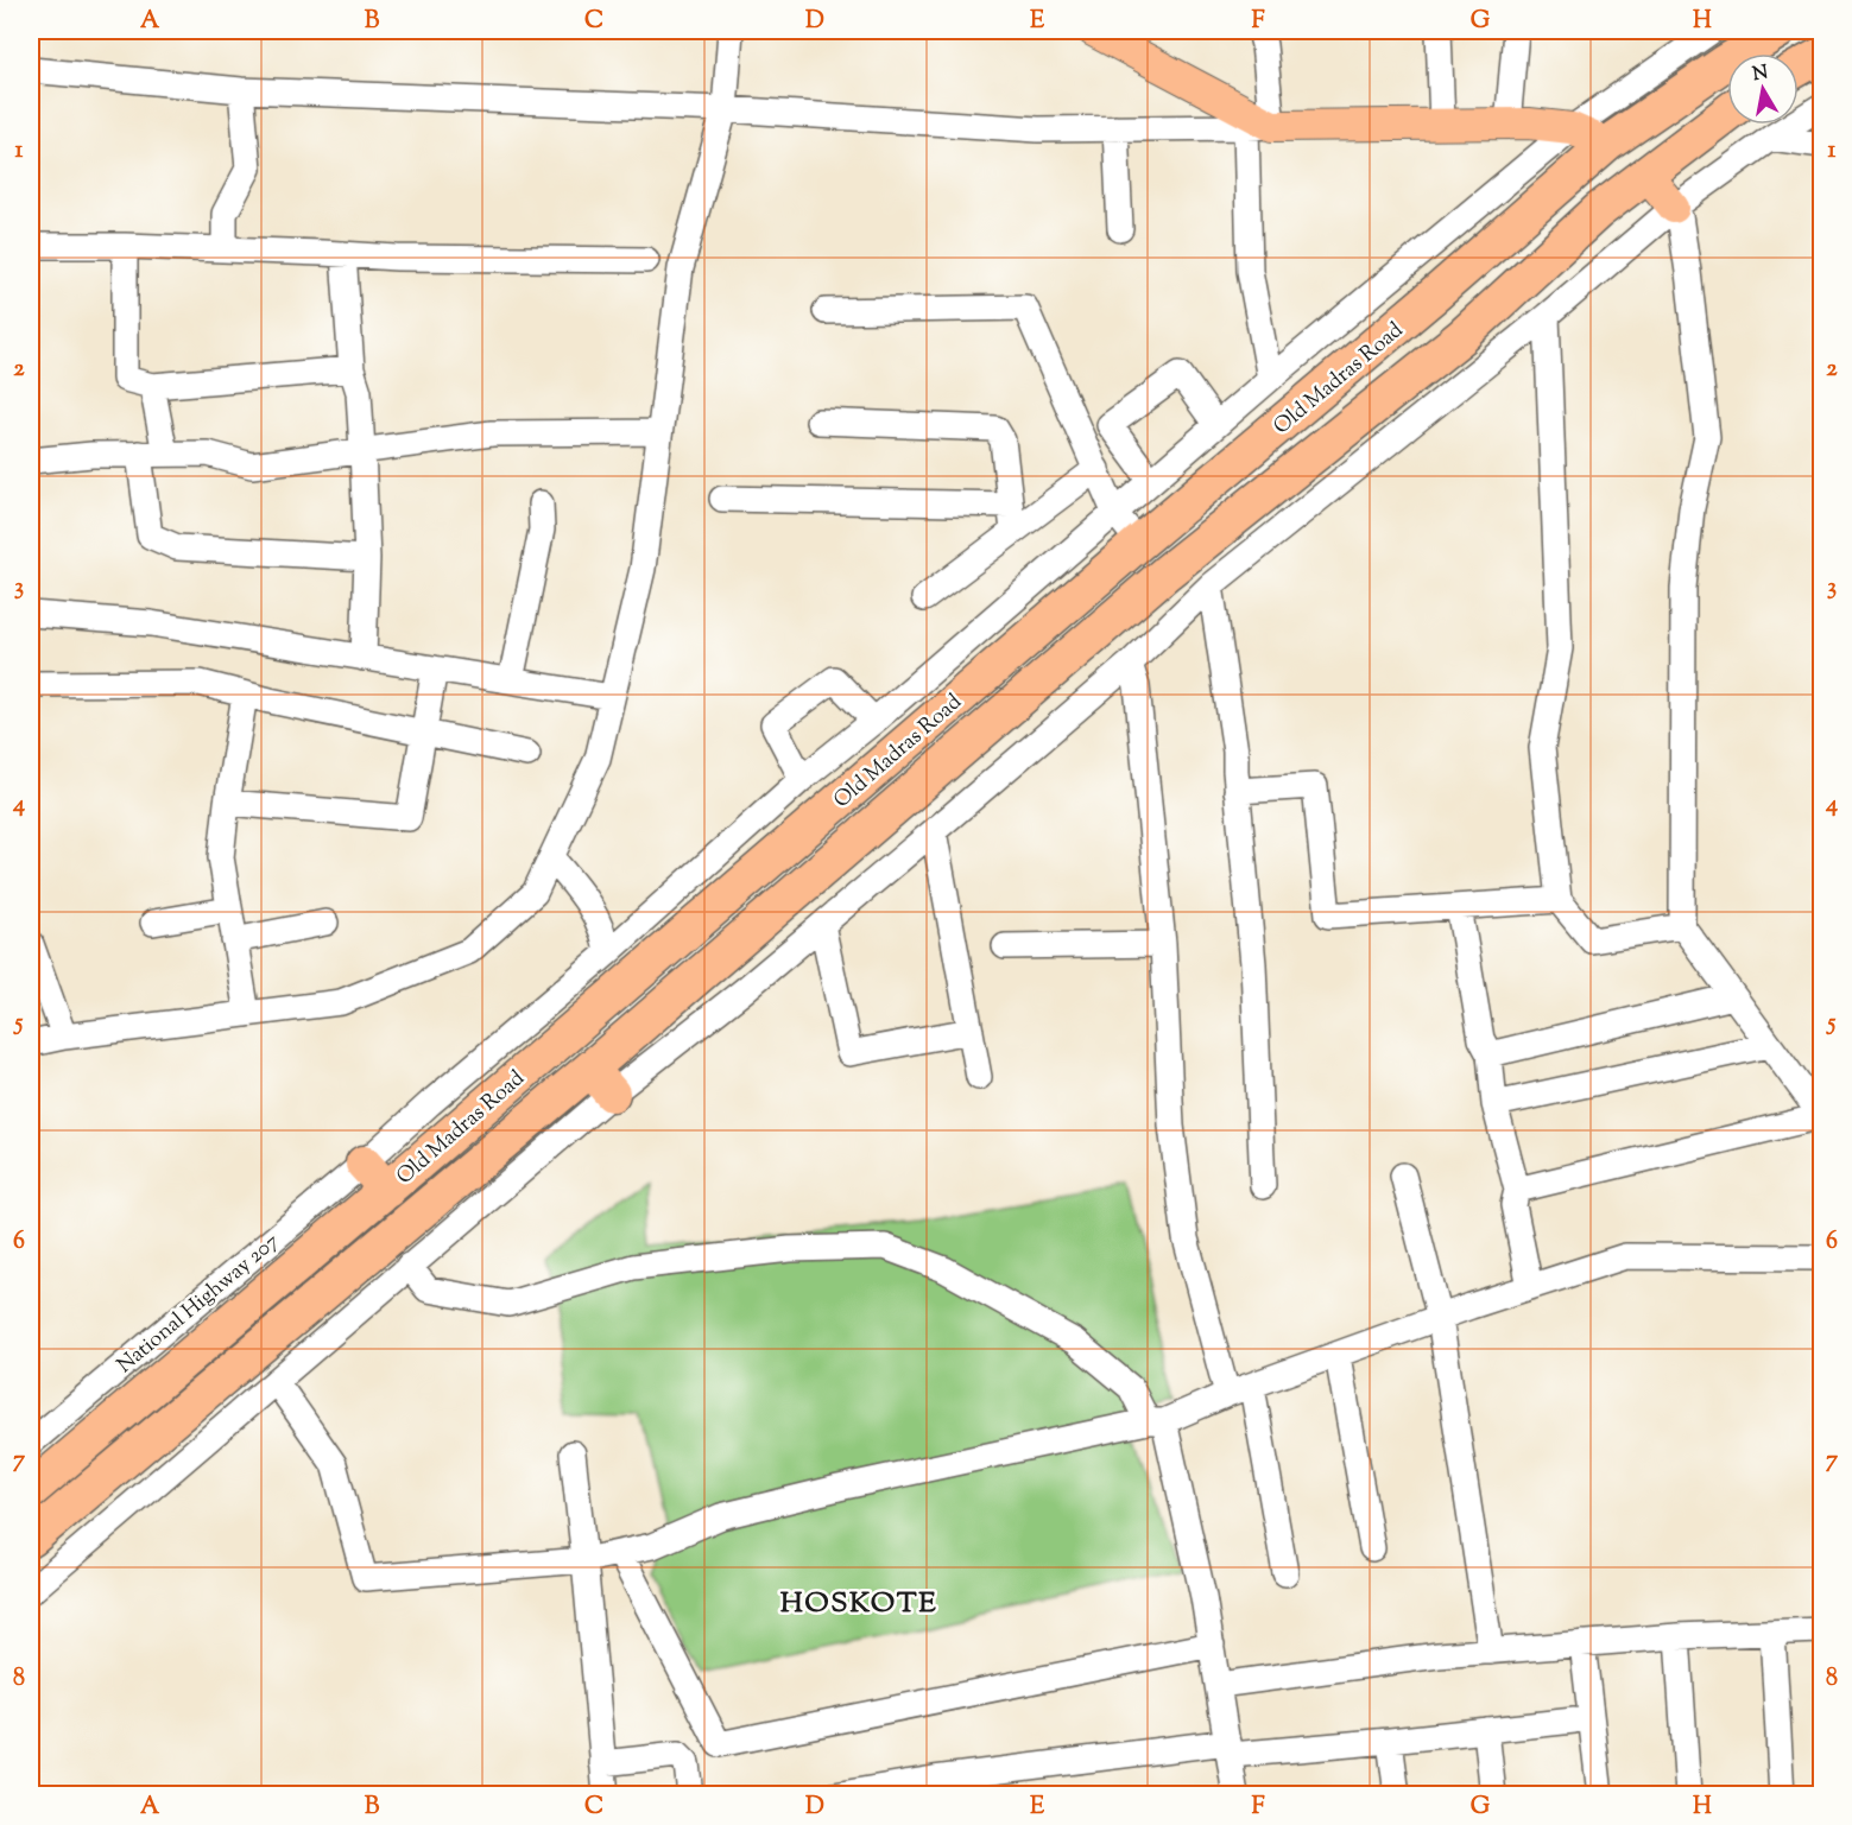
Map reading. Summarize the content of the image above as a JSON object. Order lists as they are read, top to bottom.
{
  "streets": {
    "highway": ["Old Madras Road"],
    "street": ["National Highway 207"]
  },
  "districts": ["HOSKOTE"],
  "north": "top",
  "grid": {
    "columns": [
      "A",
      "B",
      "C",
      "D",
      "E",
      "F",
      "G",
      "H"
    ],
    "rows": [
      "1",
      "2",
      "3",
      "4",
      "5",
      "6",
      "7",
      "8"
    ]
  }
}
